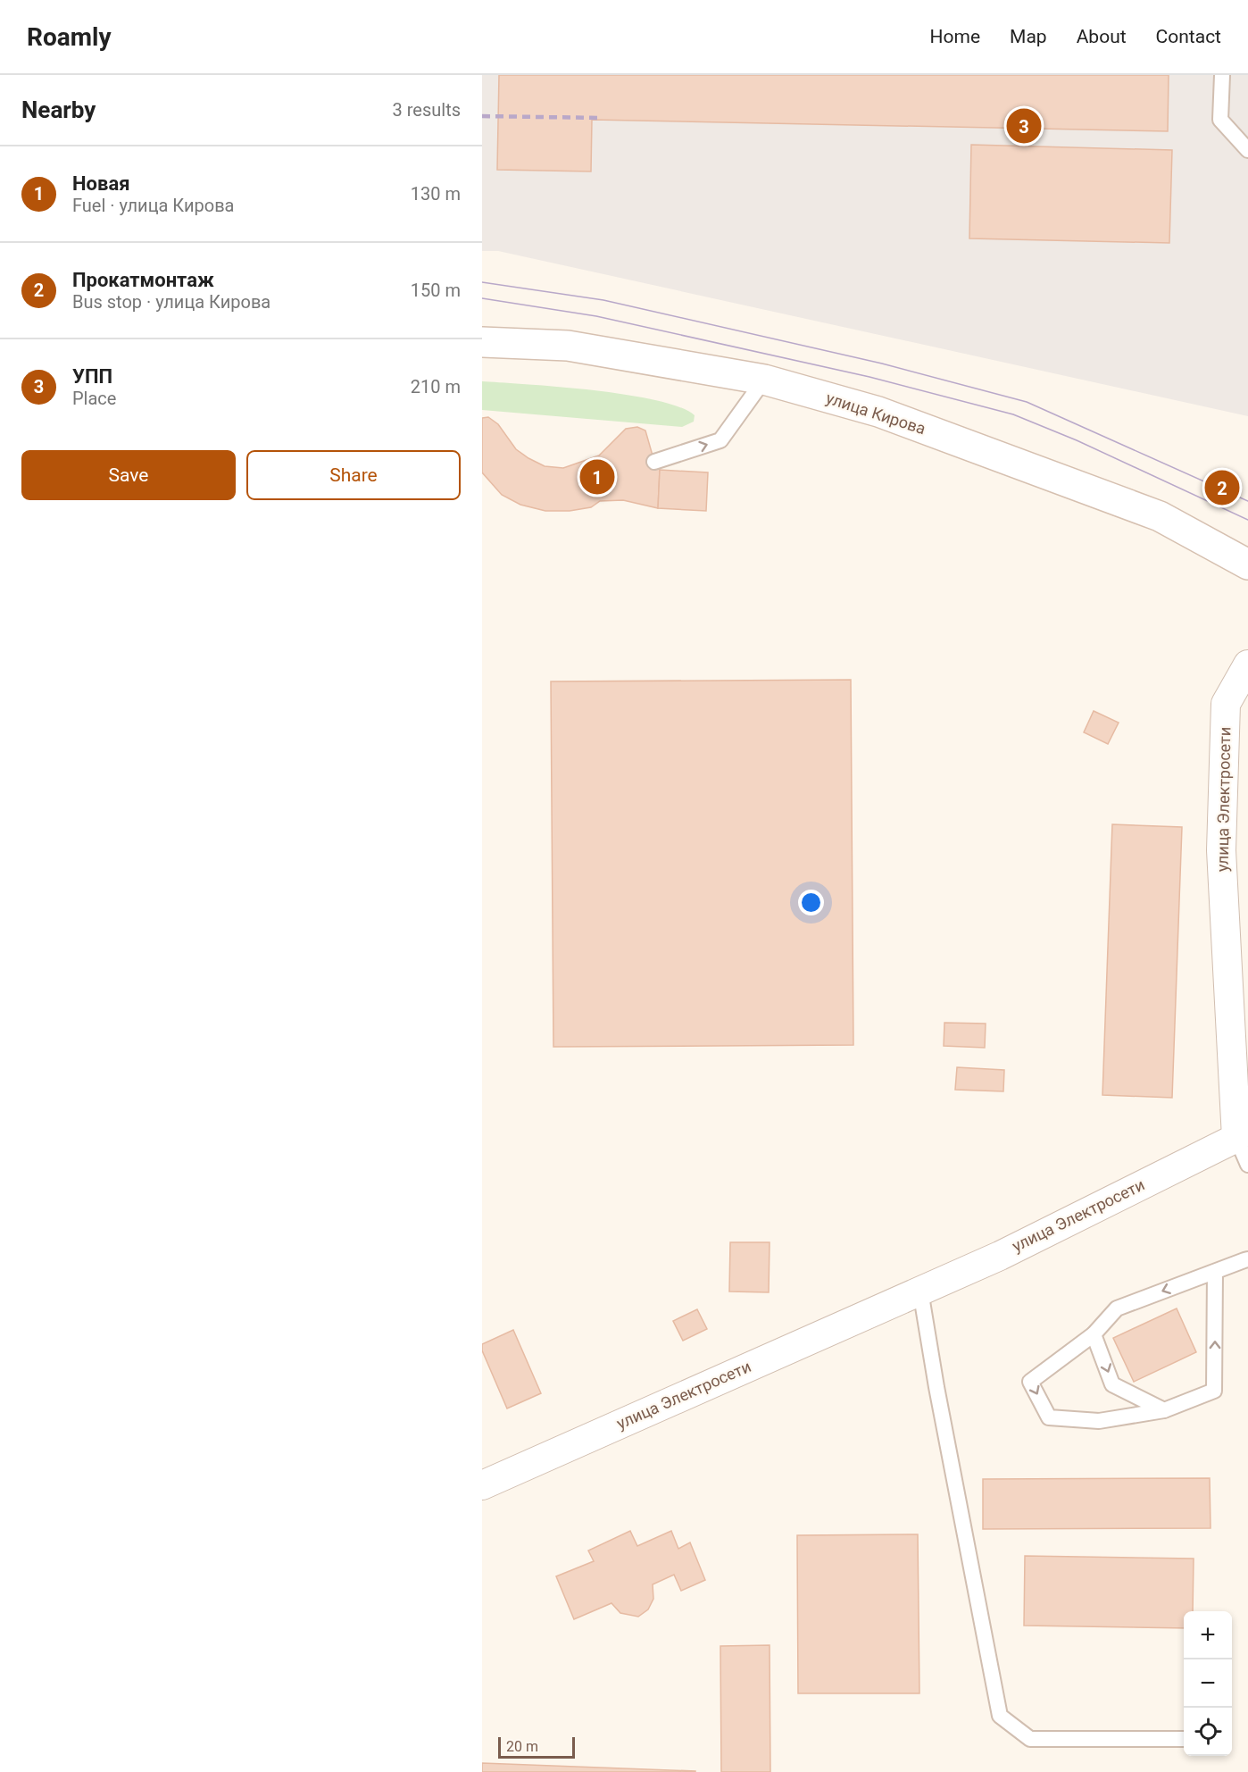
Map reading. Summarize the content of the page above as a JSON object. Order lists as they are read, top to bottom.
{
  "streets": {
    "main road": ["улица Кирова"],
    "street": ["улица Электросети"]
  },
  "scale_bar": "20 m",
  "page": {
    "header": "Roamly",
    "nav": [
      "Home",
      "Map",
      "About",
      "Contact"
    ],
    "heading": ["Nearby", "3 results"],
    "pins": ["3", "1", "2"],
    "list": [
      {
        "mark": "1",
        "name": "Новая",
        "note": "Fuel · улица Кирова",
        "value": "130 m"
      },
      {
        "mark": "2",
        "name": "Прокатмонтаж",
        "note": "Bus stop · улица Кирова",
        "value": "150 m"
      },
      {
        "mark": "3",
        "name": "УПП",
        "note": "Place",
        "value": "210 m"
      }
    ],
    "buttons": ["Save", "Share"],
    "map_buttons": ["+", "−"],
    "scale": "20 m"
  }
}
